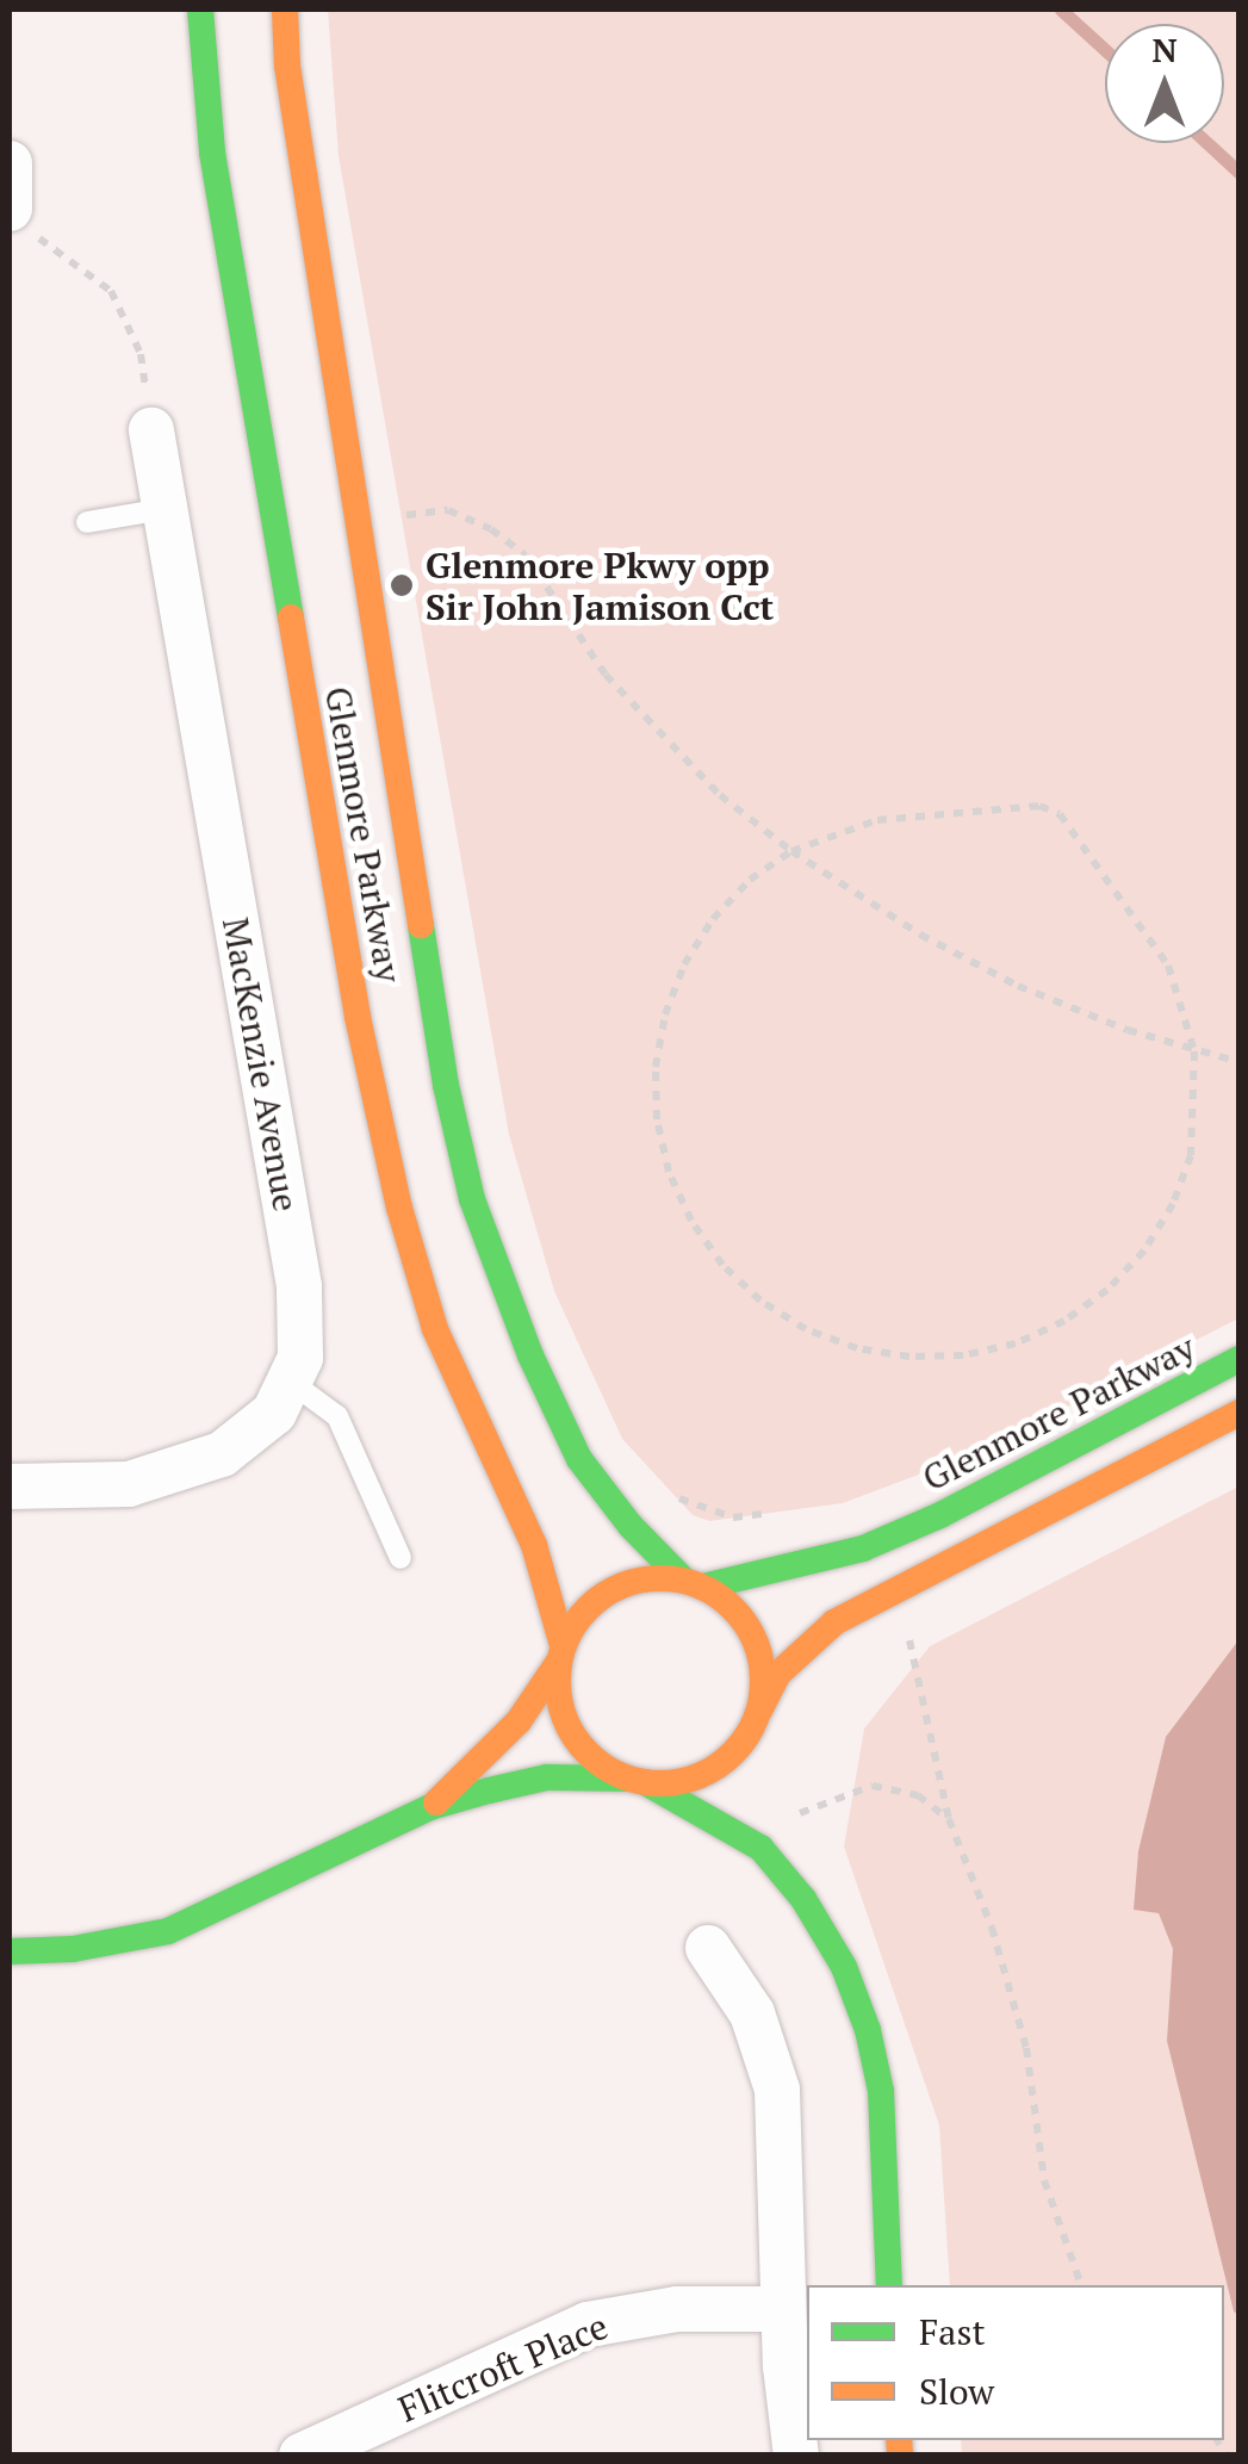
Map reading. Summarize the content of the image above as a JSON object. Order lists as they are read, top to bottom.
{
  "streets": {
    "main road": ["Glenmore Parkway"],
    "street": ["MacKenzie Avenue", "Flitcroft Place"]
  },
  "places": ["Glenmore Pkwy opp Sir John Jamison Cct"],
  "legend": ["Fast", "Slow"],
  "north": "top"
}
